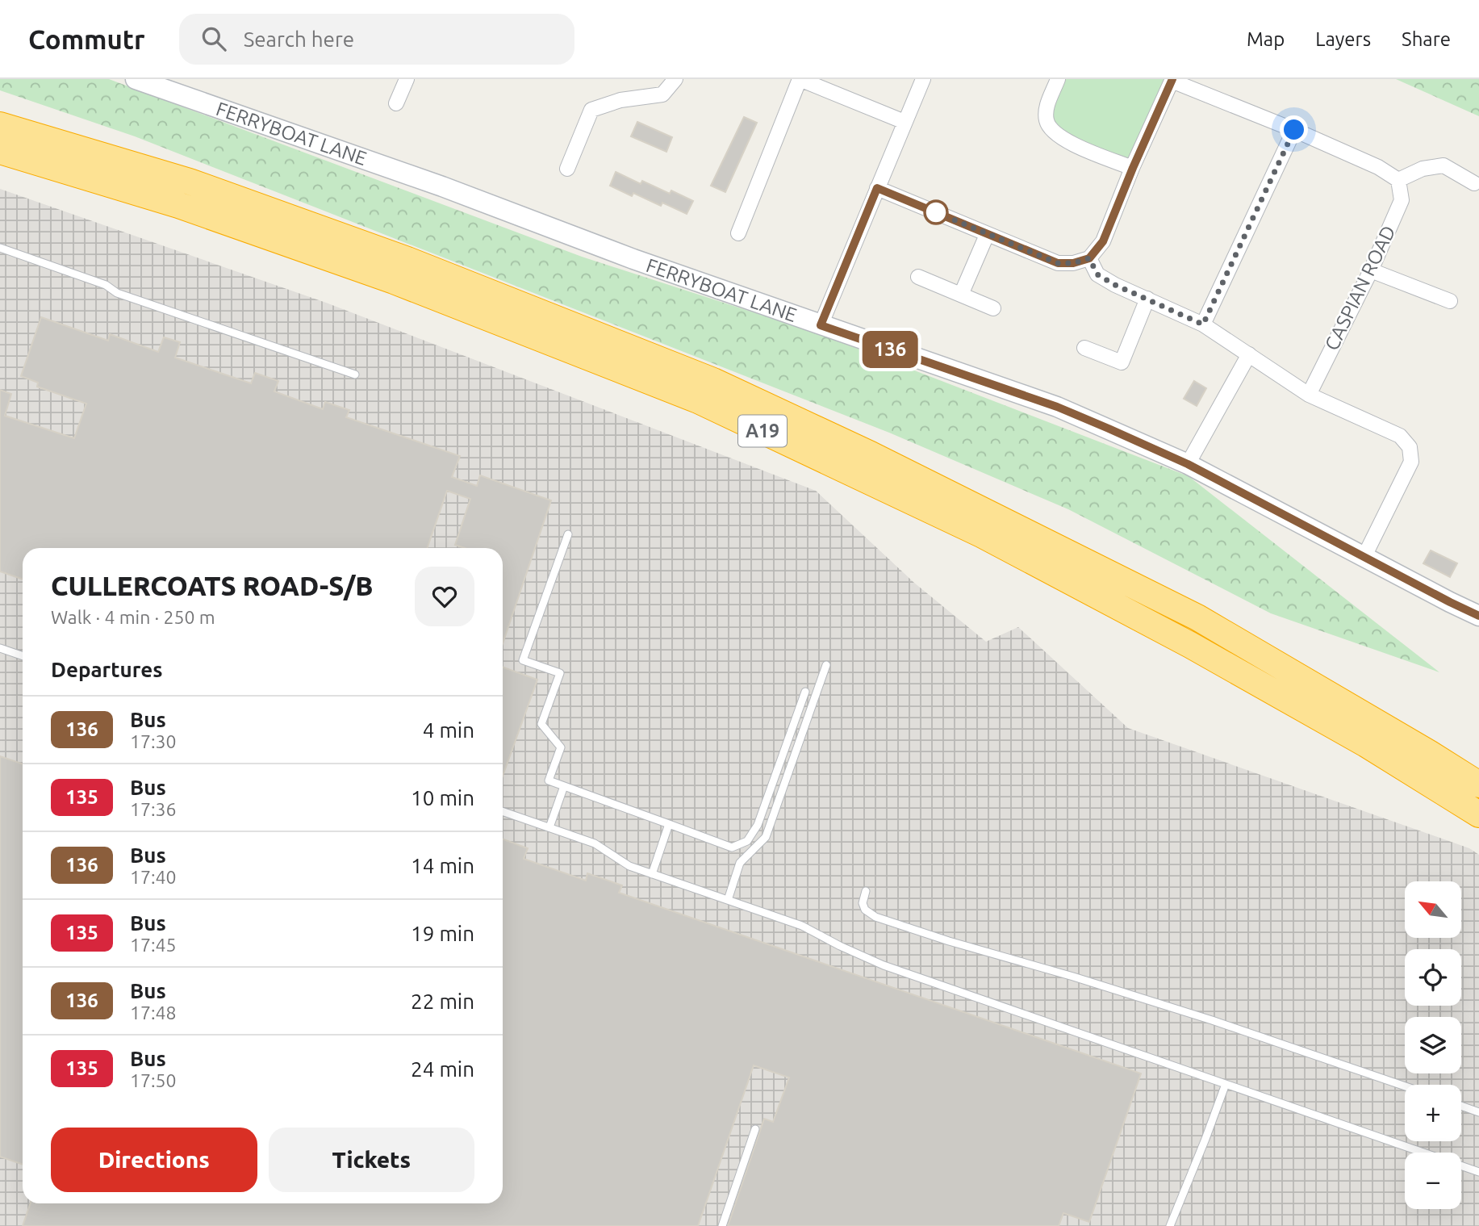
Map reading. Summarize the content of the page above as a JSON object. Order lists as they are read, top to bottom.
{
  "streets": {
    "highway": ["A19"],
    "street": ["FERRYBOAT LANE", "CASPIAN ROAD"]
  },
  "lines": ["bus line 136"],
  "north": "top left",
  "page": {
    "header": "Commutr",
    "search": "Search here",
    "nav": ["Map", "Layers", "Share"],
    "on_map": "136",
    "heading": [
      ["CULLERCOATS ROAD-S/B", "Walk · 4 min · 250 m"],
      "Departures"
    ],
    "list": [
      {
        "mark": "136",
        "name": "Bus",
        "note": "17:30",
        "value": "4 min"
      },
      {
        "mark": "135",
        "name": "Bus",
        "note": "17:36",
        "value": "10 min"
      },
      {
        "mark": "136",
        "name": "Bus",
        "note": "17:40",
        "value": "14 min"
      },
      {
        "mark": "135",
        "name": "Bus",
        "note": "17:45",
        "value": "19 min"
      },
      {
        "mark": "136",
        "name": "Bus",
        "note": "17:48",
        "value": "22 min"
      },
      {
        "mark": "135",
        "name": "Bus",
        "note": "17:50",
        "value": "24 min"
      }
    ],
    "map_buttons": ["+", "−"],
    "buttons": ["Directions", "Tickets"]
  }
}
